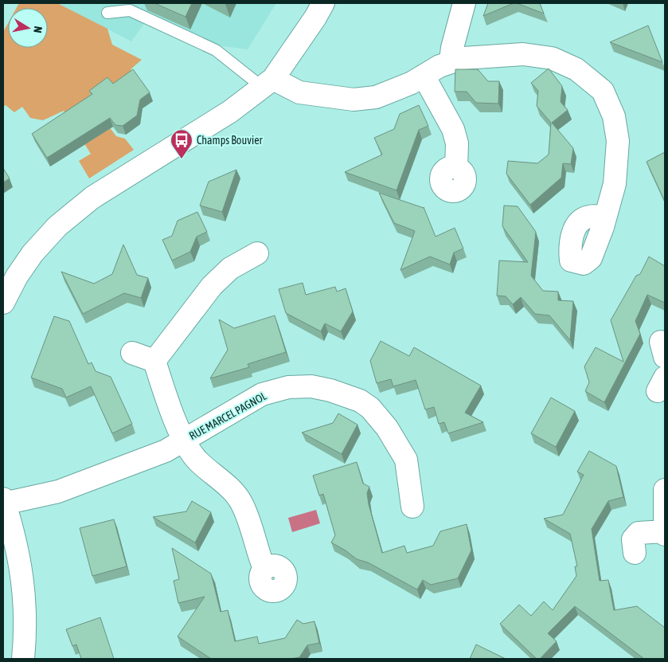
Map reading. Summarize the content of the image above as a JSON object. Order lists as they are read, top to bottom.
{
  "streets": {
    "street": ["RUE MARCEL PAGNOL"]
  },
  "places": {
    "bus stop": ["Champs Bouvier"]
  },
  "north": "right"
}
